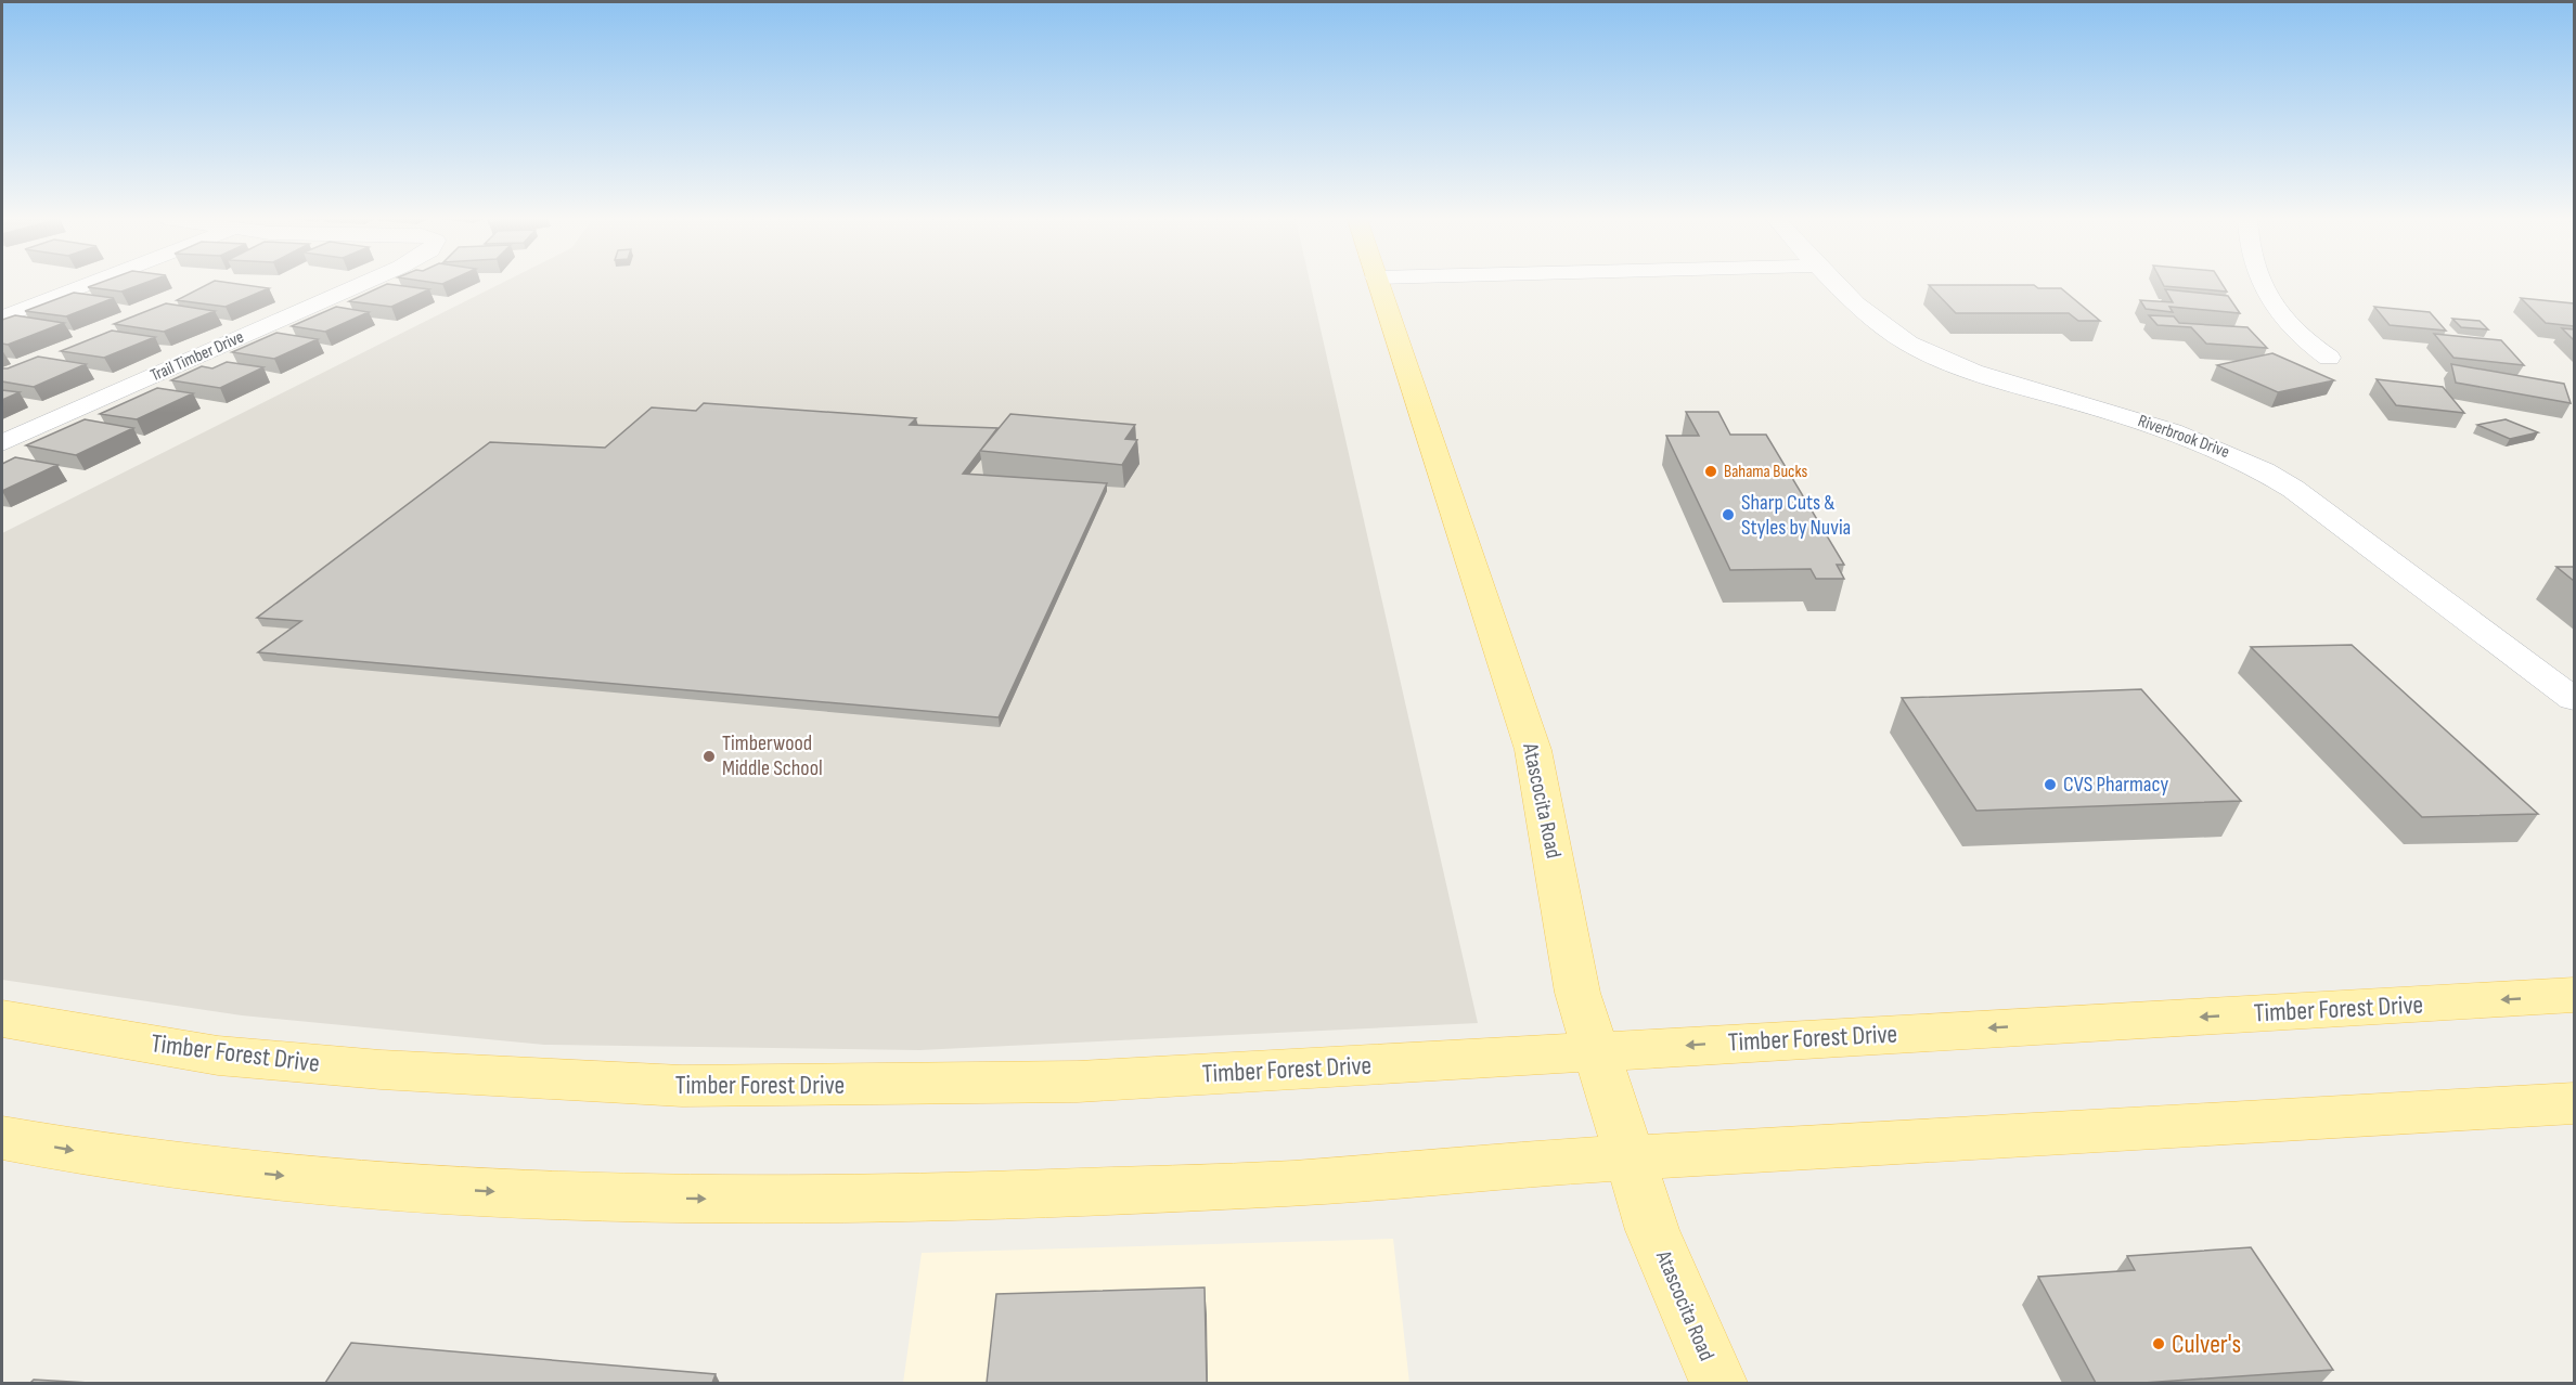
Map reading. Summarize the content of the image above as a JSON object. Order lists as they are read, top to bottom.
{
  "streets": {
    "main road": ["Atascocita Road", "Timber Forest Drive"],
    "street": ["Trail Timber Drive", "Riverbrook Drive"]
  },
  "crossings": [
    ["Atascocita Road", "Timber Forest Drive"]
  ],
  "places": [
    "Bahama Bucks",
    "Sharp Cuts & Styles by Nuvia",
    "Timberwood Middle School",
    "CVS Pharmacy",
    "Culver's"
  ]
}
